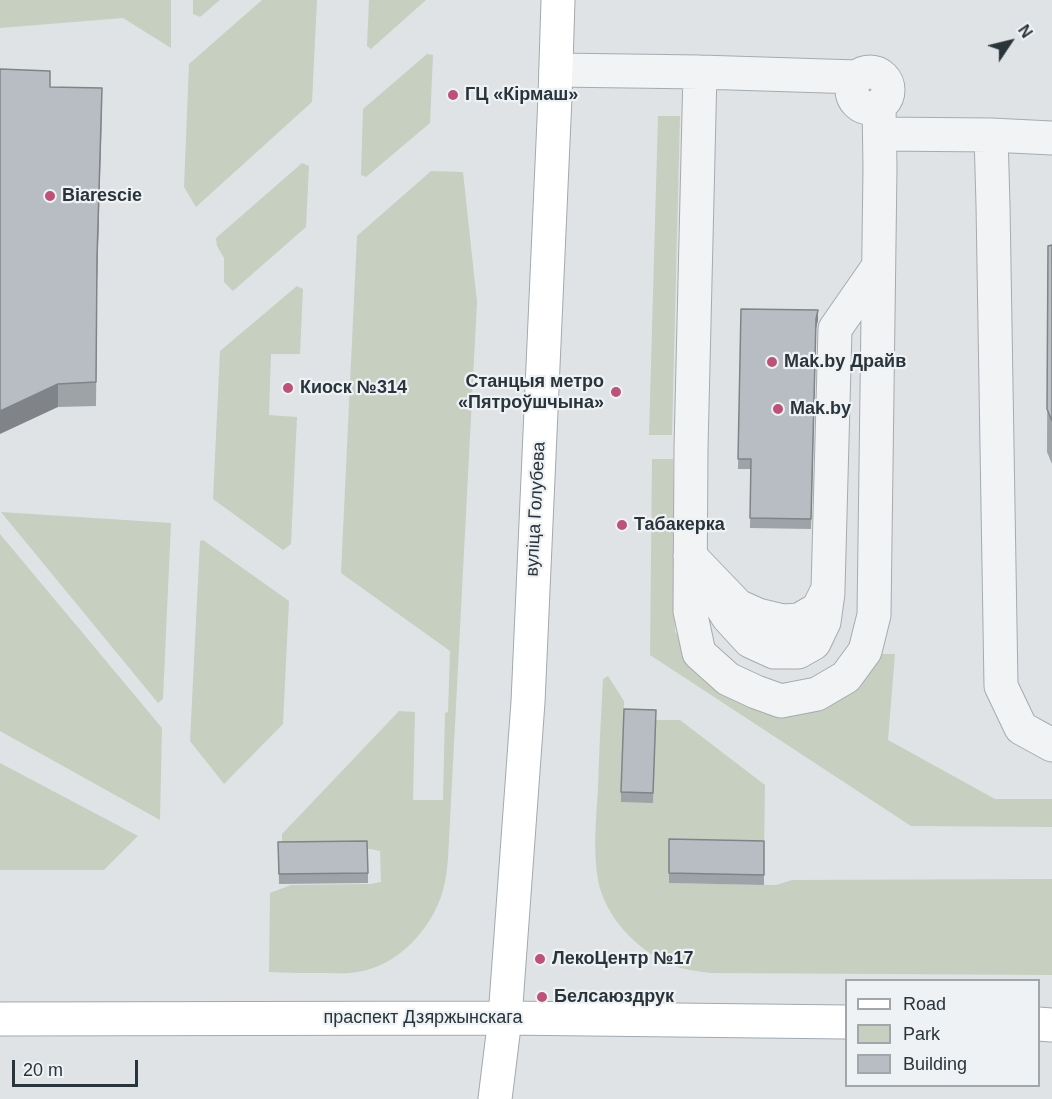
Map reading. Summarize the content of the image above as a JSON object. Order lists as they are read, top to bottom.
{
  "streets": {
    "main road": ["вуліца Голубева", "праспект Дзяржынскага"]
  },
  "crossings": [
    ["вуліца Голубева", "праспект Дзяржынскага"]
  ],
  "places": [
    "ГЦ «Кірмаш»",
    "Biarescie",
    "Маk.by Драйв",
    "Киоск №314",
    "Станцыя метро «Пятроўшчына»",
    "Mak.by",
    "Табакерка",
    "ЛекоЦентр №17",
    "Белсаюздрук"
  ],
  "legend": ["Road", "Park", "Building"],
  "scale_bar": "20 m",
  "north": "top right"
}
